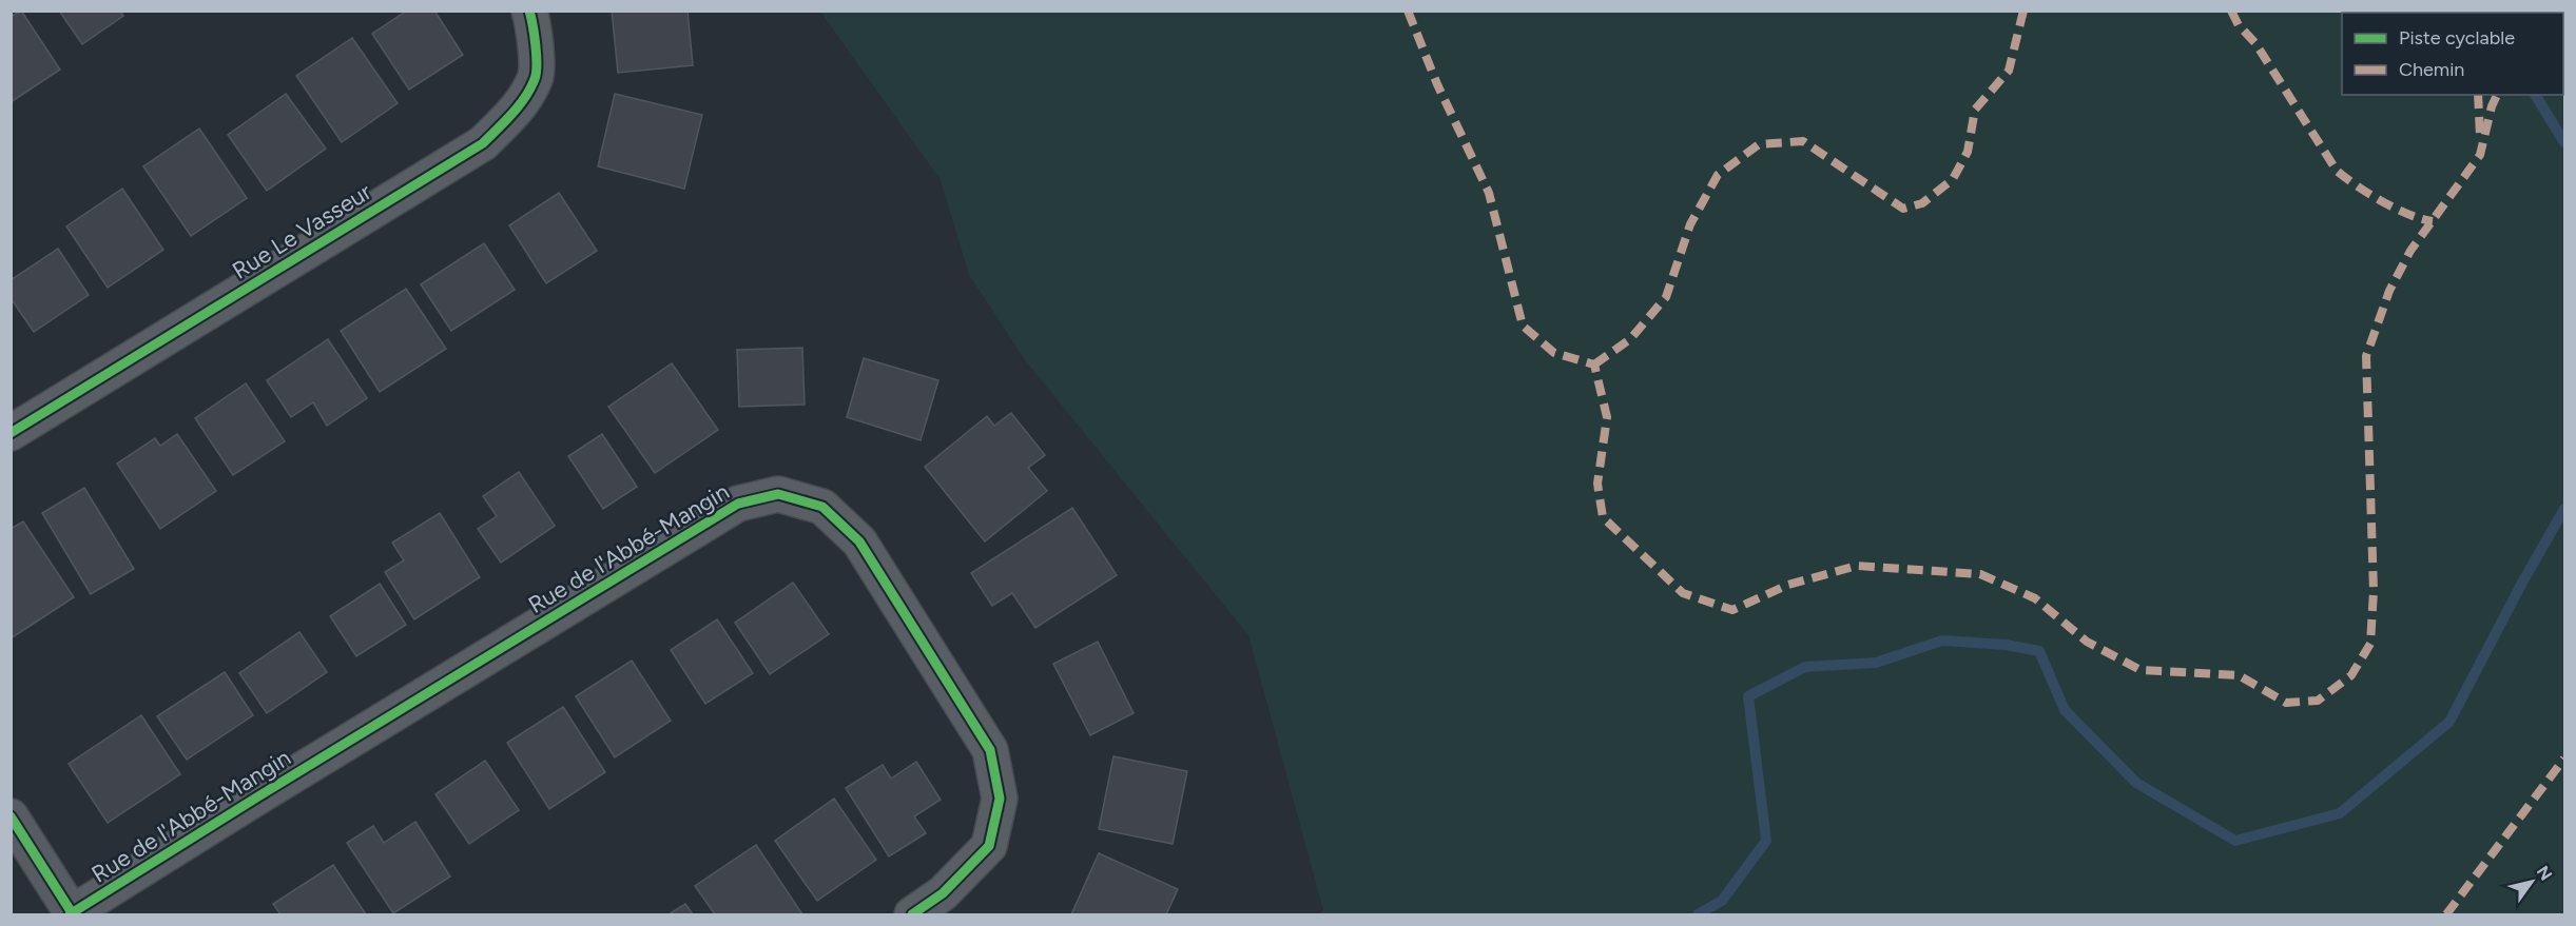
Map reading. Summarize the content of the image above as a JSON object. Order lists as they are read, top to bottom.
{
  "streets": {
    "street": ["Rue Le Vasseur", "Rue de l'Abbé-Mangin"]
  },
  "legend": ["Piste cyclable", "Chemin"],
  "north": "top right"
}
